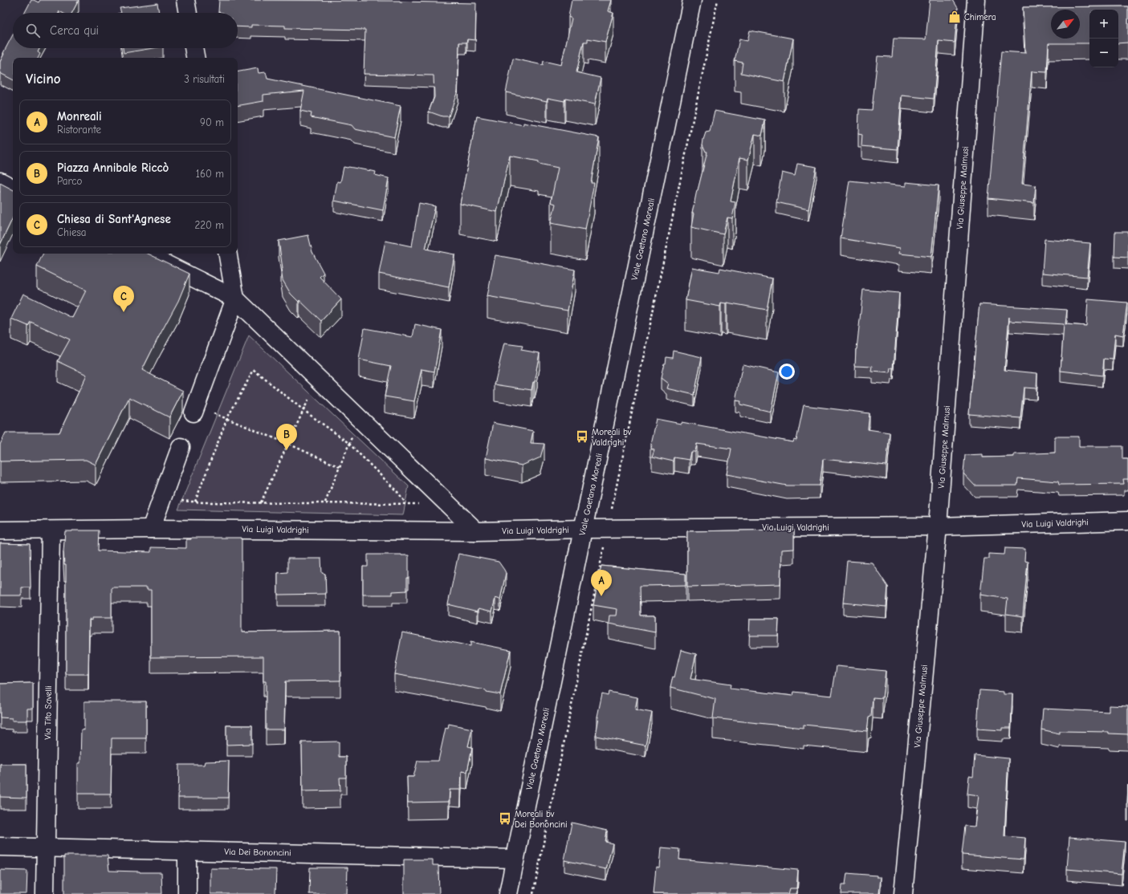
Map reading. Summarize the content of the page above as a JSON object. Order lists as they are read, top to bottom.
{
  "streets": {
    "street": [
      "Via Giuseppe Malmusi",
      "Viale Gaetano Moreali",
      "Via Luigi Valdrighi",
      "Via Tito Savelli",
      "Via Dei Bononcini"
    ]
  },
  "crossings": [
    ["Via Giuseppe Malmusi", "Via Luigi Valdrighi"],
    ["Viale Gaetano Moreali", "Via Luigi Valdrighi"],
    ["Viale Gaetano Moreali", "Via Dei Bononcini"],
    ["Via Luigi Valdrighi", "Via Tito Savelli"],
    ["Via Tito Savelli", "Via Dei Bononcini"]
  ],
  "places": {
    "shop": ["Chimera"],
    "bus stop": ["Moreali bv Valdrighi", "Moreali bv Dei Bononcini"]
  },
  "north": "top right",
  "page": {
    "map_buttons": ["+", "−"],
    "search": "Cerca qui",
    "heading": ["Vicino", "3 risultati"],
    "list": [
      {
        "mark": "A",
        "name": "Monreali",
        "note": "Ristorante",
        "value": "90 m"
      },
      {
        "mark": "B",
        "name": "Piazza Annibale Riccò",
        "note": "Parco",
        "value": "160 m"
      },
      {
        "mark": "C",
        "name": "Chiesa di Sant'Agnese",
        "note": "Chiesa",
        "value": "220 m"
      }
    ],
    "pins": ["C", "B", "A"]
  }
}
